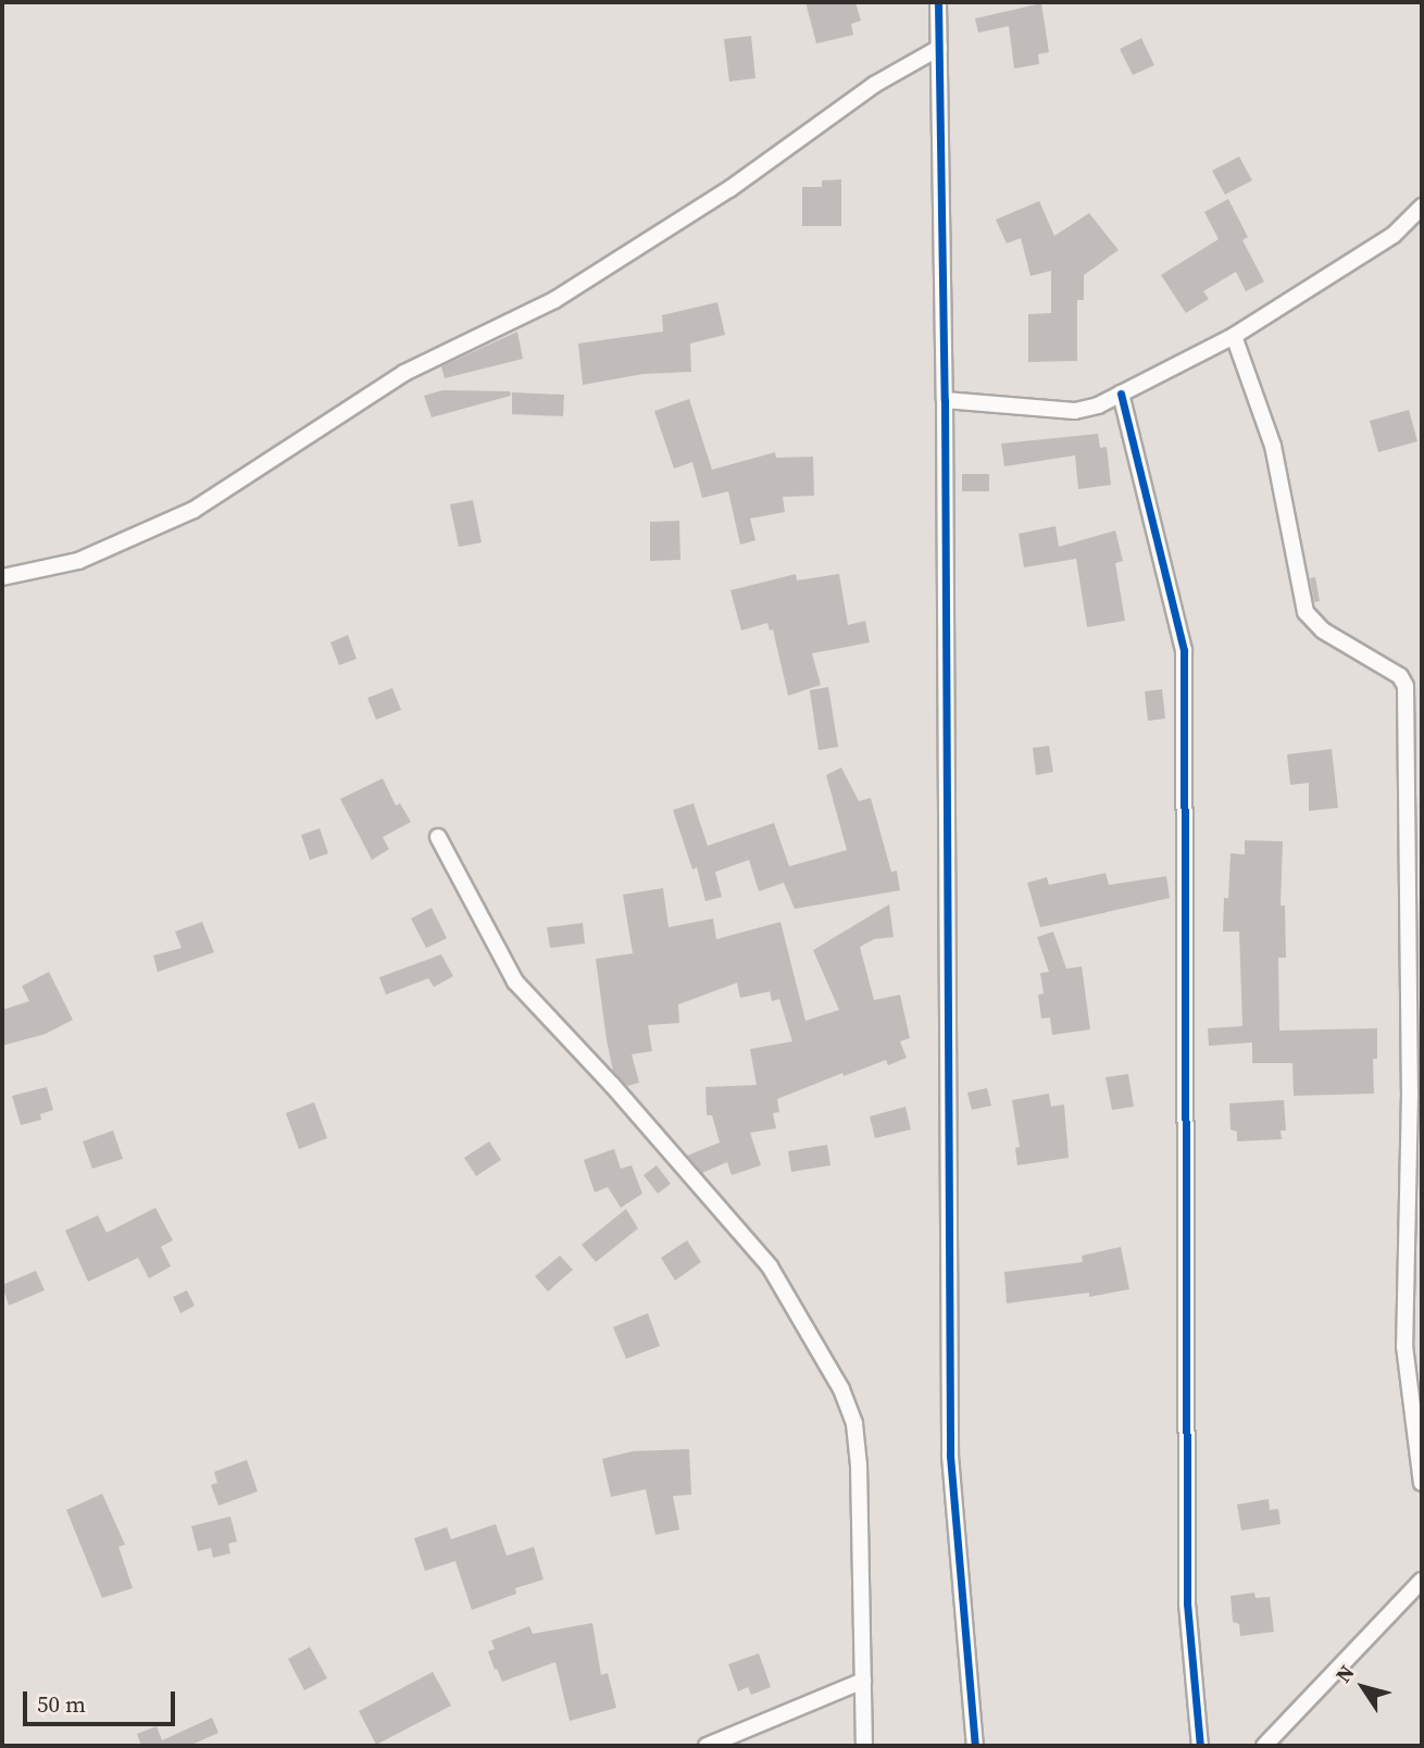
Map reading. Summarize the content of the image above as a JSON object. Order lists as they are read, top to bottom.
{
  "scale_bar": "50 m",
  "north": "top left"
}
